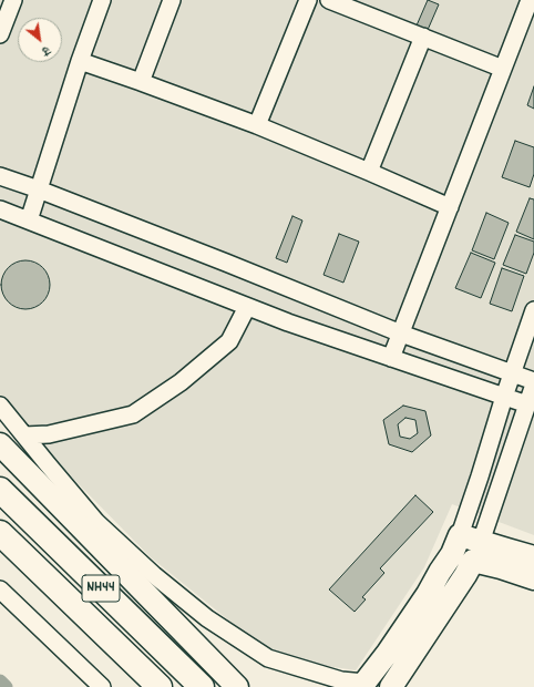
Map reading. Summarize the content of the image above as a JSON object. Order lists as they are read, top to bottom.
{
  "streets": {
    "highway": ["NH44"]
  },
  "north": "bottom right"
}
